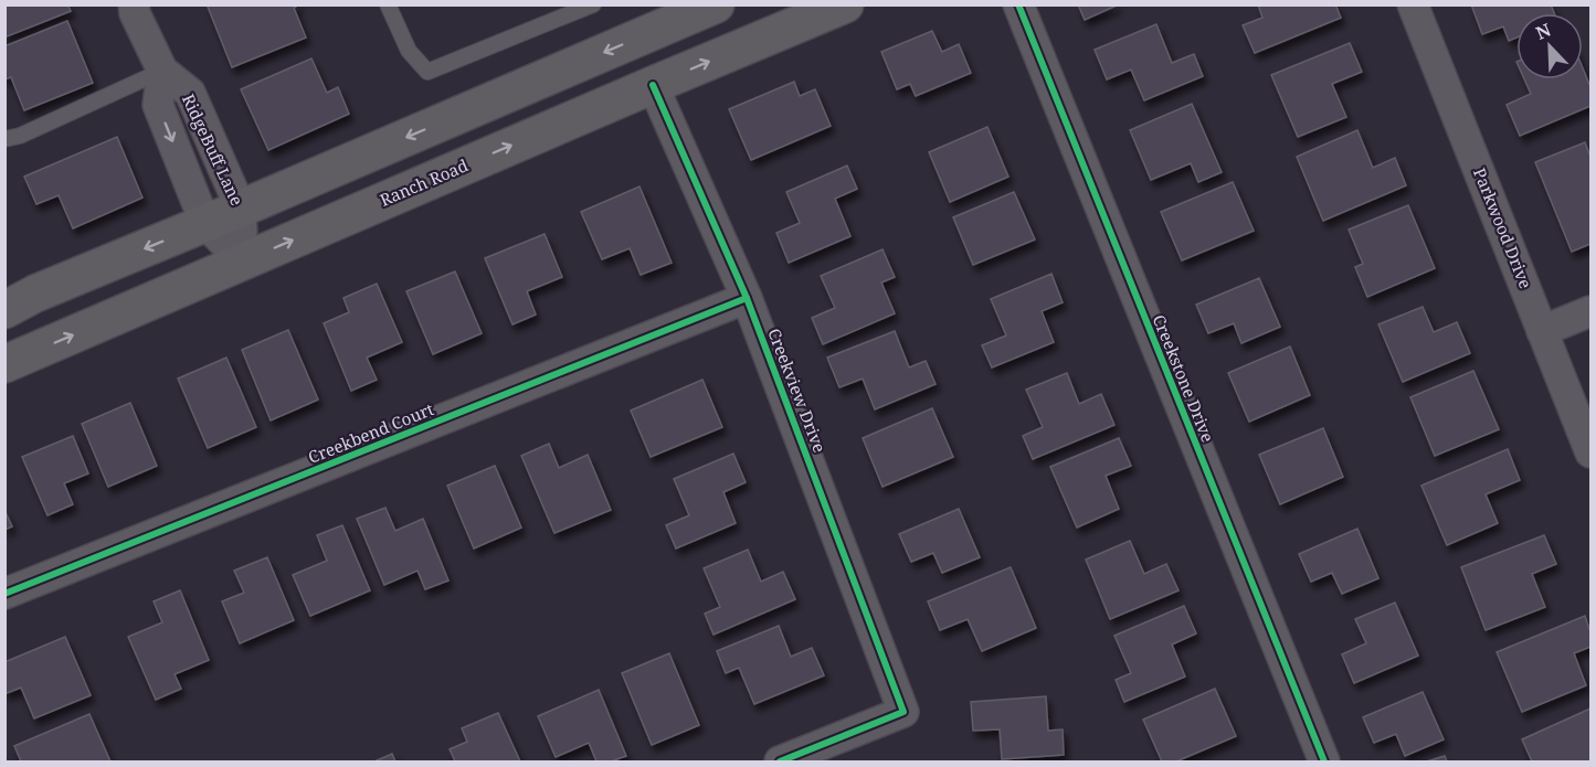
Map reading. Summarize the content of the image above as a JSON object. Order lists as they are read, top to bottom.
{
  "streets": {
    "main road": ["Ranch Road"],
    "street": [
      "RidgeBuff Lane",
      "Parkwood Drive",
      "Creekstone Drive",
      "Creekview Drive",
      "Creekbend Court"
    ]
  },
  "crossings": [
    ["RidgeBuff Lane", "Ranch Road"],
    ["Ranch Road", "Creekview Drive"],
    ["Creekview Drive", "Creekbend Court"]
  ],
  "north": "top left"
}
